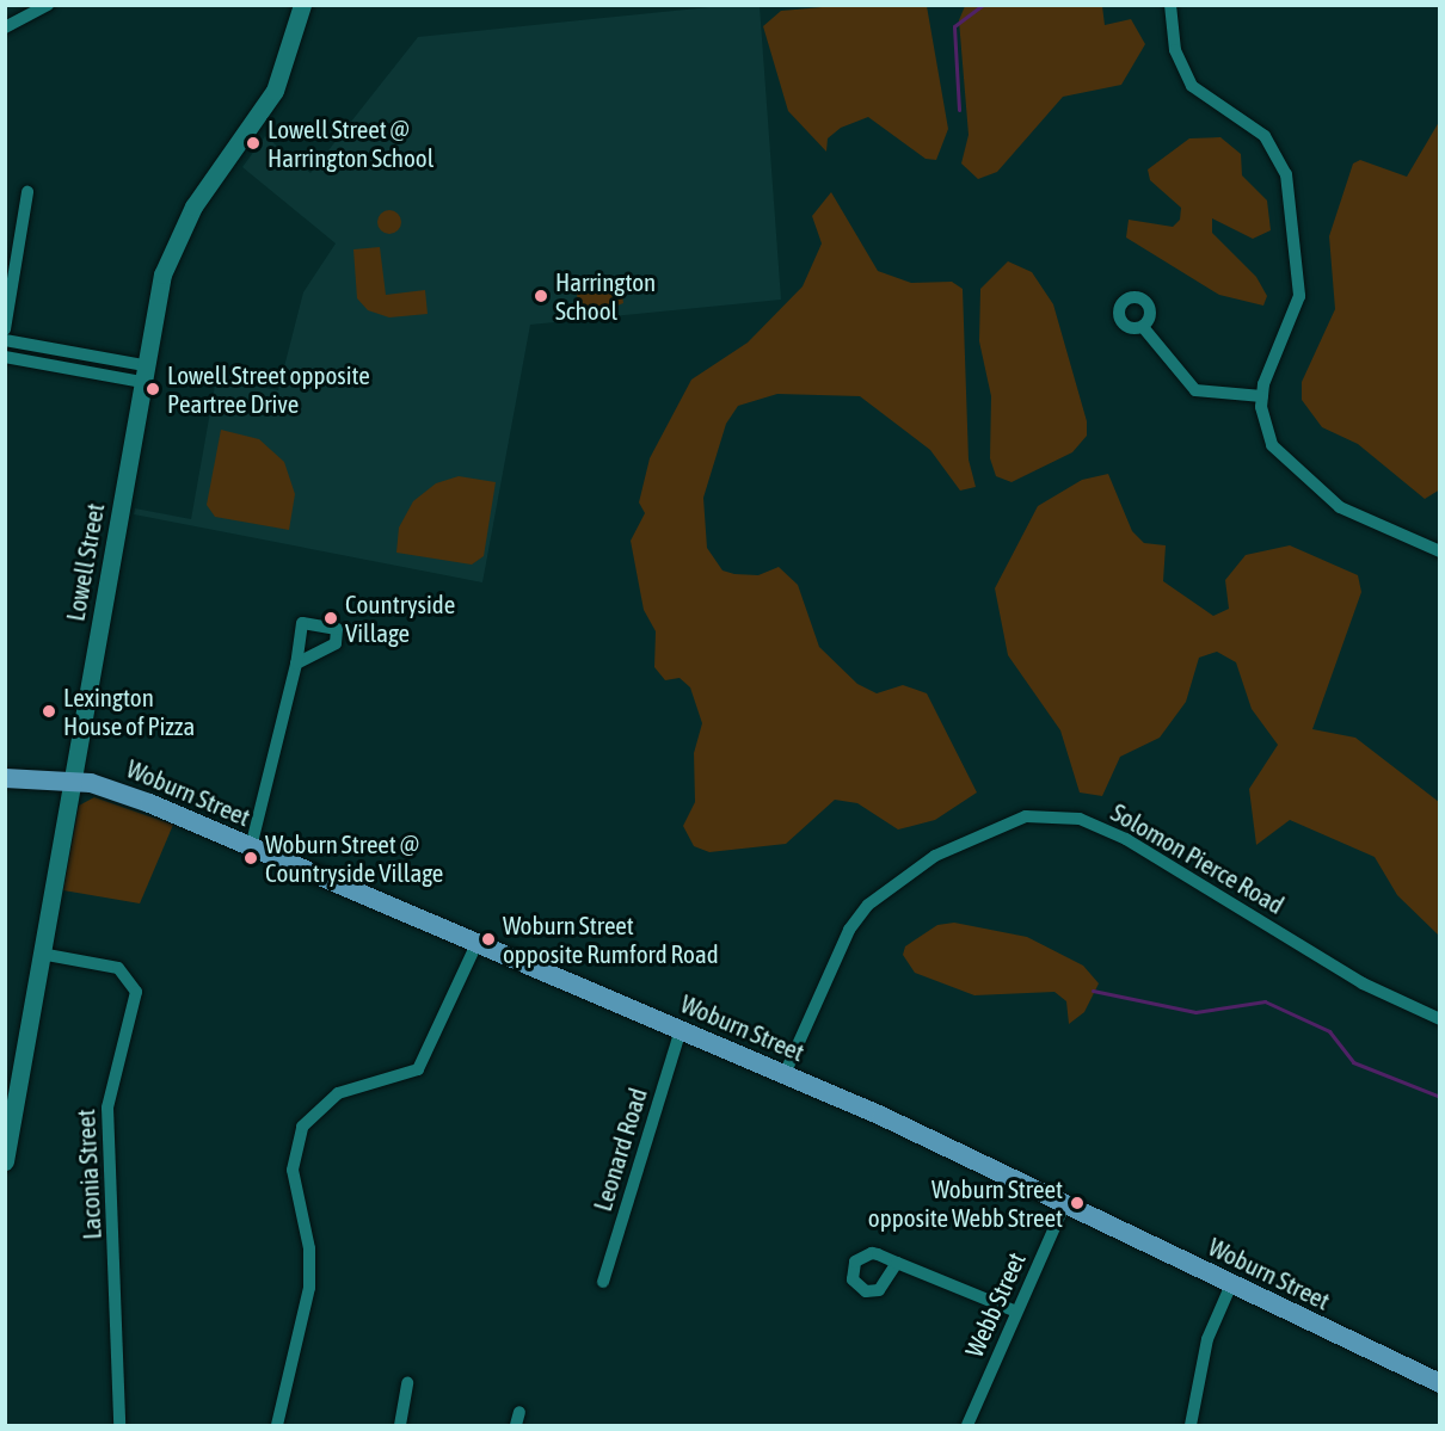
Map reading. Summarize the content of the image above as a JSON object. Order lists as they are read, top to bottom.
{
  "streets": {
    "main road": ["Lowell Street", "Woburn Street"],
    "street": [
      "Solomon Pierce Road",
      "Leonard Road",
      "Laconia Street",
      "Webb Street"
    ]
  },
  "crossings": [
    ["Lowell Street", "Woburn Street"],
    ["Lowell Street", "Laconia Street"],
    ["Woburn Street", "Solomon Pierce Road"],
    ["Woburn Street", "Leonard Road"],
    ["Woburn Street", "Webb Street"]
  ],
  "places": [
    "Lowell Street @ Harrington School",
    "Harrington School",
    "Lowell Street opposite Peartree Drive",
    "Countryside Village",
    "Lexington House of Pizza",
    "Woburn Street @ Countryside Village",
    "Woburn Street opposite Rumford Road",
    "Woburn Street opposite Webb Street"
  ]
}
